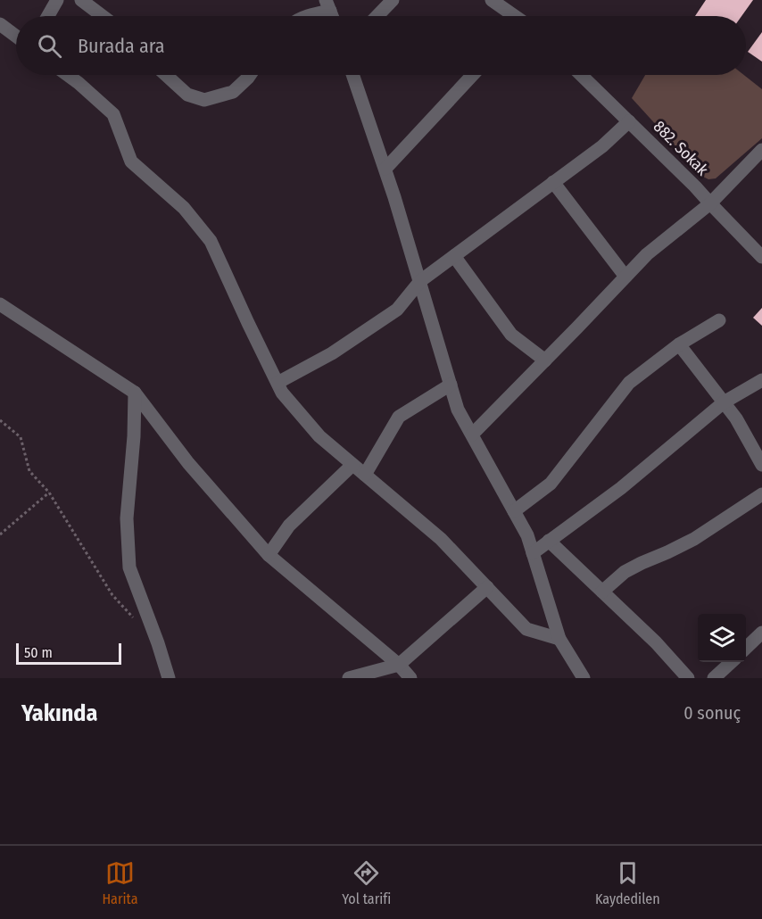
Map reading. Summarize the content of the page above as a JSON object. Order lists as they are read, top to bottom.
{
  "streets": {
    "street": ["882. Sokak"]
  },
  "scale_bar": "50 m",
  "page": {
    "search": "Burada ara",
    "scale": "50 m",
    "heading": ["Yakında", "0 sonuç"],
    "nav": ["Harita", "Yol tarifi", "Kaydedilen"]
  }
}
